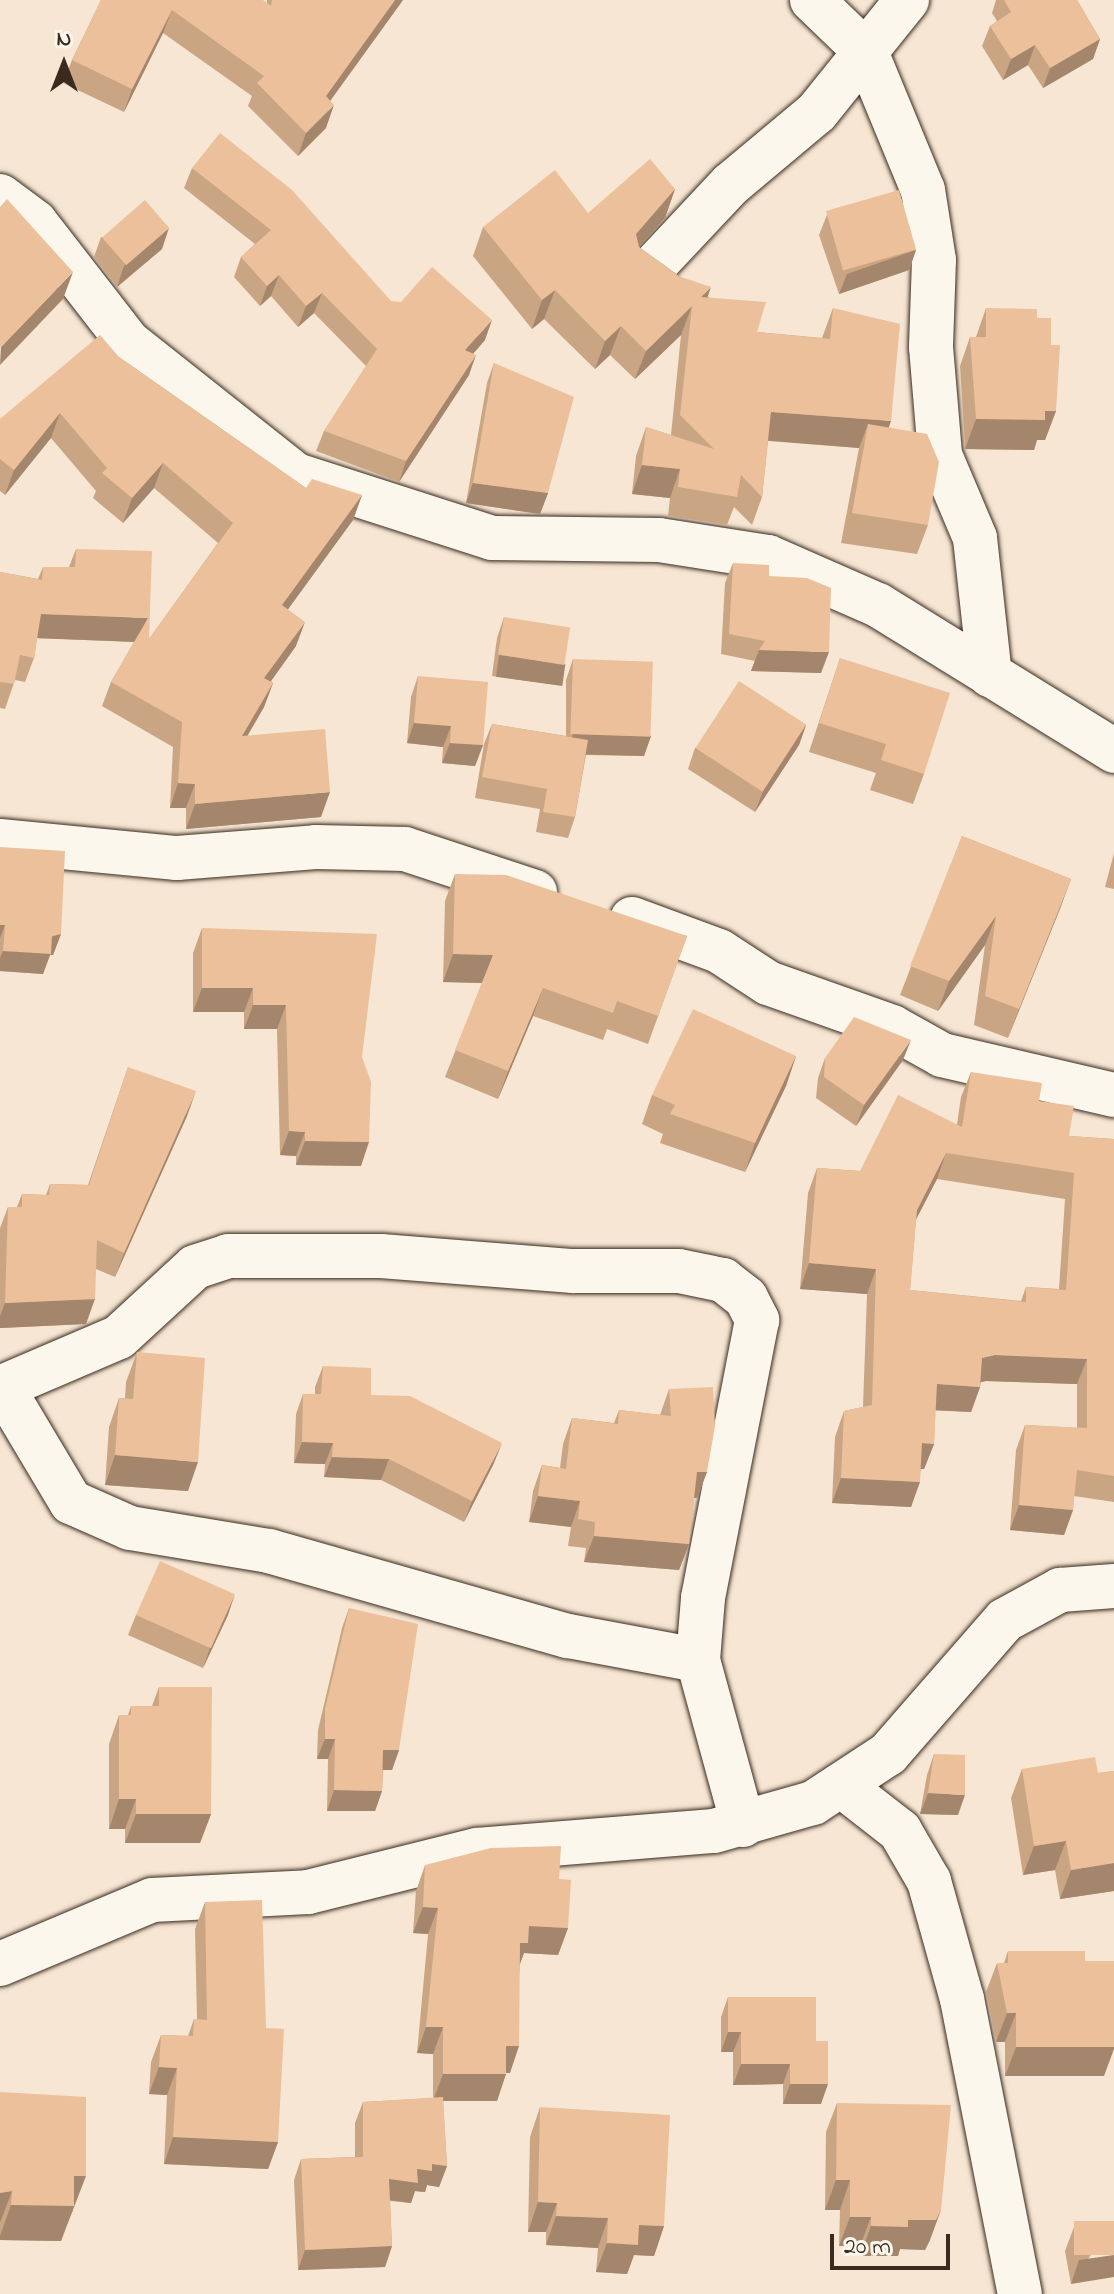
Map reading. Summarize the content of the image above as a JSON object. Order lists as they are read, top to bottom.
{
  "scale_bar": "20 m",
  "north": "top"
}
